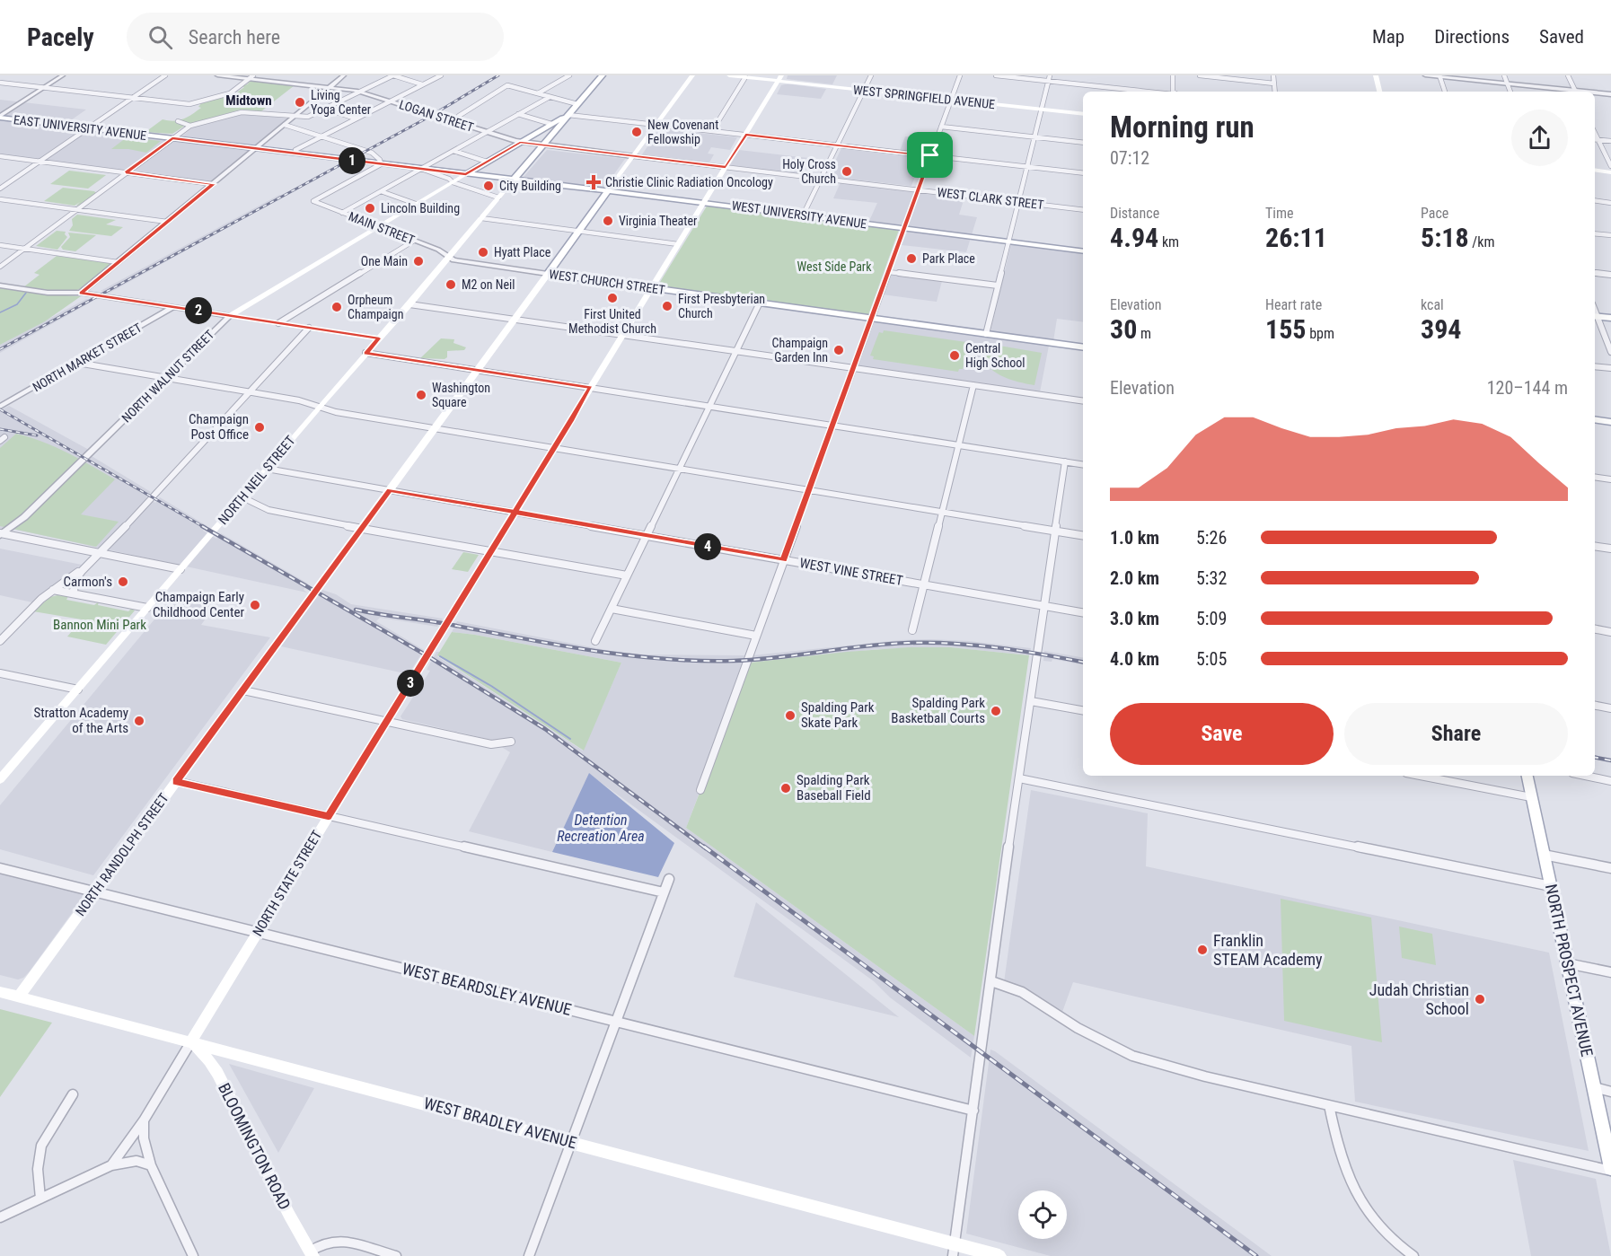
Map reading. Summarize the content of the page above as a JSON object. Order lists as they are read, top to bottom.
{
  "streets": {
    "main road": [
      "WEST SPRINGFIELD AVENUE",
      "EAST UNIVERSITY AVENUE",
      "WEST UNIVERSITY AVENUE",
      "WEST CHURCH STREET",
      "NORTH WALNUT STREET",
      "NORTH NEIL STREET",
      "NORTH RANDOLPH STREET",
      "NORTH STATE STREET",
      "NORTH PROSPECT AVENUE",
      "WEST BRADLEY AVENUE",
      "BLOOMINGTON ROAD"
    ],
    "street": [
      "LOGAN STREET",
      "WEST CLARK STREET",
      "MAIN STREET",
      "NORTH MARKET STREET",
      "WEST VINE STREET",
      "WEST BEARDSLEY AVENUE"
    ]
  },
  "crossings": [
    ["WEST SPRINGFIELD AVENUE", "NORTH STATE STREET"],
    ["LOGAN STREET", "WEST CLARK STREET"],
    ["EAST UNIVERSITY AVENUE", "WEST UNIVERSITY AVENUE"],
    ["EAST UNIVERSITY AVENUE", "MAIN STREET"],
    ["EAST UNIVERSITY AVENUE", "NORTH WALNUT STREET"],
    ["EAST UNIVERSITY AVENUE", "NORTH NEIL STREET"],
    ["WEST CLARK STREET", "NORTH STATE STREET"],
    ["WEST UNIVERSITY AVENUE", "NORTH NEIL STREET"],
    ["WEST UNIVERSITY AVENUE", "NORTH RANDOLPH STREET"],
    ["WEST UNIVERSITY AVENUE", "NORTH STATE STREET"],
    ["MAIN STREET", "WEST CHURCH STREET"],
    ["MAIN STREET", "NORTH WALNUT STREET"],
    ["MAIN STREET", "NORTH NEIL STREET"],
    ["WEST CHURCH STREET", "NORTH NEIL STREET"],
    ["WEST CHURCH STREET", "NORTH RANDOLPH STREET"],
    ["WEST CHURCH STREET", "NORTH STATE STREET"],
    ["NORTH NEIL STREET", "WEST VINE STREET"],
    ["WEST VINE STREET", "NORTH RANDOLPH STREET"],
    ["WEST VINE STREET", "NORTH STATE STREET"],
    ["NORTH RANDOLPH STREET", "WEST BEARDSLEY AVENUE"],
    ["NORTH RANDOLPH STREET", "WEST BRADLEY AVENUE"],
    ["NORTH STATE STREET", "WEST BEARDSLEY AVENUE"],
    ["NORTH STATE STREET", "WEST BRADLEY AVENUE"],
    ["NORTH STATE STREET", "BLOOMINGTON ROAD"],
    ["WEST BRADLEY AVENUE", "BLOOMINGTON ROAD"]
  ],
  "districts": ["Midtown"],
  "water": ["Detention Recreation Area"],
  "parks": ["West Side Park", "Bannon Mini Park"],
  "places": {
    "other": [
      "Living Yoga Center",
      "New Covenant Fellowship",
      "Holy Cross Church",
      "City Building",
      "Lincoln Building",
      "Virginia Theater",
      "Hyatt Place",
      "Park Place",
      "One Main",
      "M2 on Neil",
      "First United Methodist Church",
      "First Presbyterian Church",
      "Orpheum Champaign",
      "Champaign Garden Inn",
      "Central High School",
      "Washington Square",
      "Champaign Post Office",
      "Carmon's",
      "Champaign Early Childhood Center",
      "Spalding Park Basketball Courts",
      "Spalding Park Skate Park",
      "Stratton Academy of the Arts",
      "Spalding Park Baseball Field",
      "Franklin STEAM Academy",
      "Judah Christian School"
    ],
    "health": ["Christie Clinic Radiation Oncology"]
  },
  "page": {
    "header": "Pacely",
    "search": "Search here",
    "nav": ["Map", "Directions", "Saved"],
    "heading": ["Morning run", "07:12"],
    "pins": [
      "1",
      "2",
      "4",
      "3"
    ],
    "stats": [
      ["Distance", "4.94 km"],
      ["Time", "26:11"],
      ["Pace", "5:18 /km"],
      ["Elevation", "30 m"],
      ["Heart rate", "155 bpm"],
      ["kcal", "394"]
    ],
    "chart": ["Elevation", "120–144 m"],
    "list": [
      {
        "name": "1.0 km",
        "note": "5:26"
      },
      {
        "name": "2.0 km",
        "note": "5:32"
      },
      {
        "name": "3.0 km",
        "note": "5:09"
      },
      {
        "name": "4.0 km",
        "note": "5:05"
      }
    ],
    "buttons": ["Save", "Share"]
  }
}
